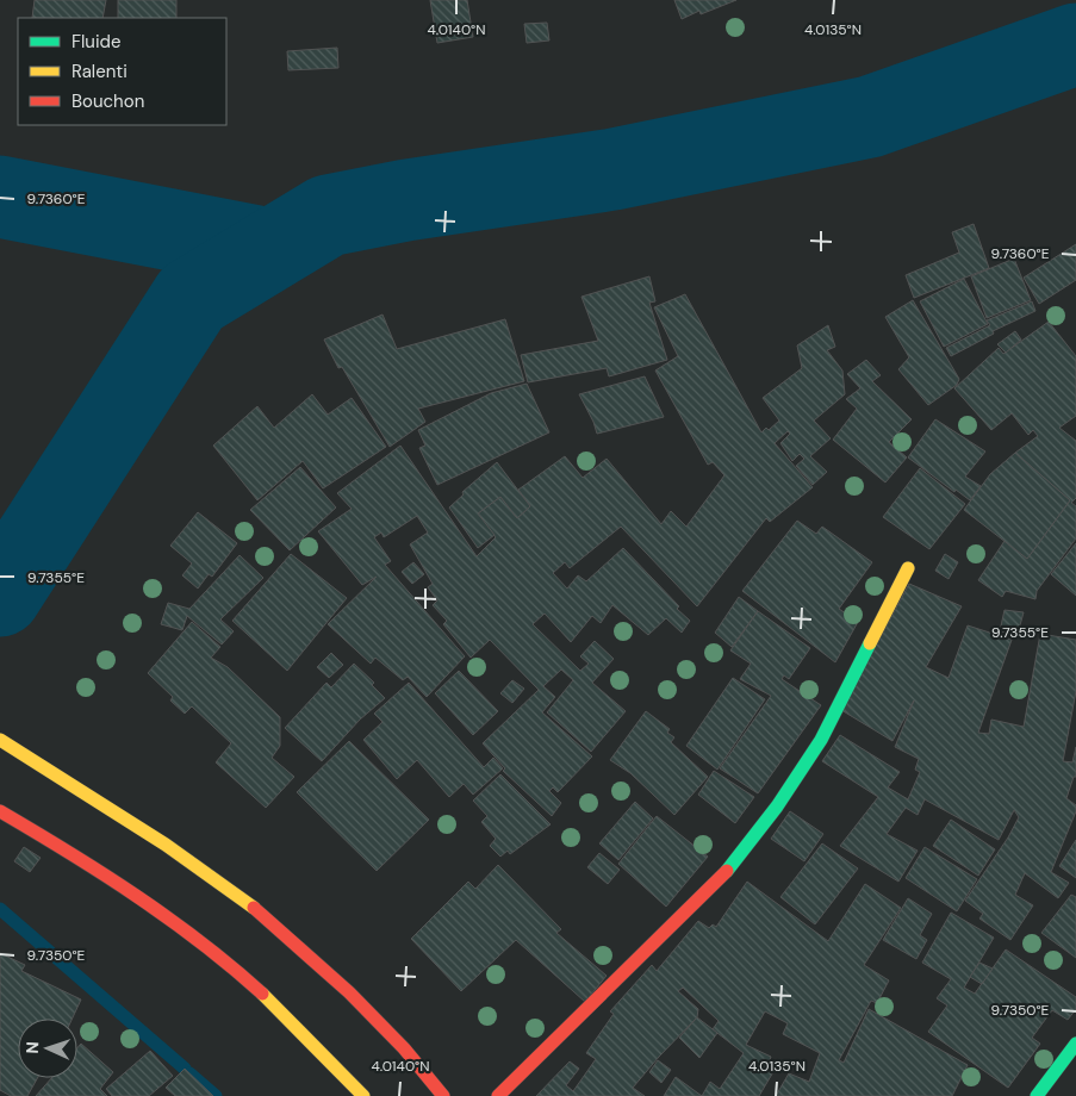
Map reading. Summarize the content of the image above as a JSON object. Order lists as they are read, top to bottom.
{
  "legend": ["Fluide", "Ralenti", "Bouchon"],
  "north": "left",
  "coordinates": [
    "4.0140°N",
    "4.0135°N",
    "9.7360°E",
    "9.7355°E",
    "9.7350°E"
  ]
}
